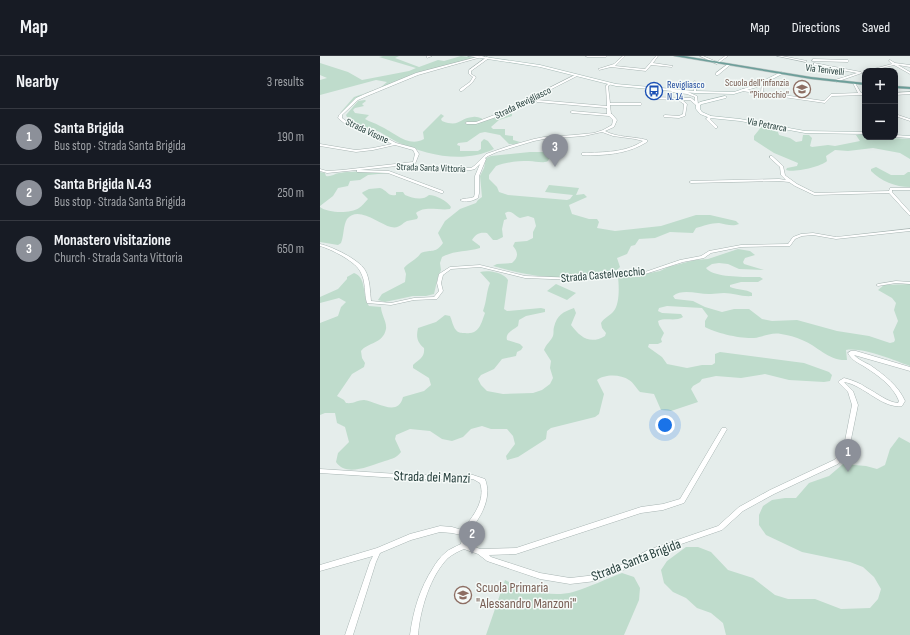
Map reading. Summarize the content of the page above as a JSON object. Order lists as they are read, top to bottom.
{
  "streets": {
    "main road": ["Via Tenivelli"],
    "street": [
      "Strada Revigliasco",
      "Via Petrarca",
      "Strada Visone",
      "Strada Santa Vittoria",
      "Strada Castelvecchio",
      "Strada dei Manzi",
      "Strada Santa Brigida"
    ]
  },
  "crossings": [
    ["Strada Revigliasco", "Strada Visone"],
    ["Strada Visone", "Strada Santa Vittoria"]
  ],
  "places": {
    "school or university": ["Scuola dell’infanzia ”Pinocchio\"", "Scuola Primaria \"Alessandro Manzoni\""],
    "bus stop": ["Revigliasco N. 14"]
  },
  "page": {
    "header": "Map",
    "nav": ["Map", "Directions", "Saved"],
    "heading": ["Nearby", "3 results"],
    "map_buttons": ["+", "−"],
    "list": [
      {
        "mark": "1",
        "name": "Santa Brigida",
        "note": "Bus stop · Strada Santa Brigida",
        "value": "190 m"
      },
      {
        "mark": "2",
        "name": "Santa Brigida N.43",
        "note": "Bus stop · Strada Santa Brigida",
        "value": "250 m"
      },
      {
        "mark": "3",
        "name": "Monastero visitazione",
        "note": "Church · Strada Santa Vittoria",
        "value": "650 m"
      }
    ],
    "pins": ["3", "1", "2"]
  }
}
